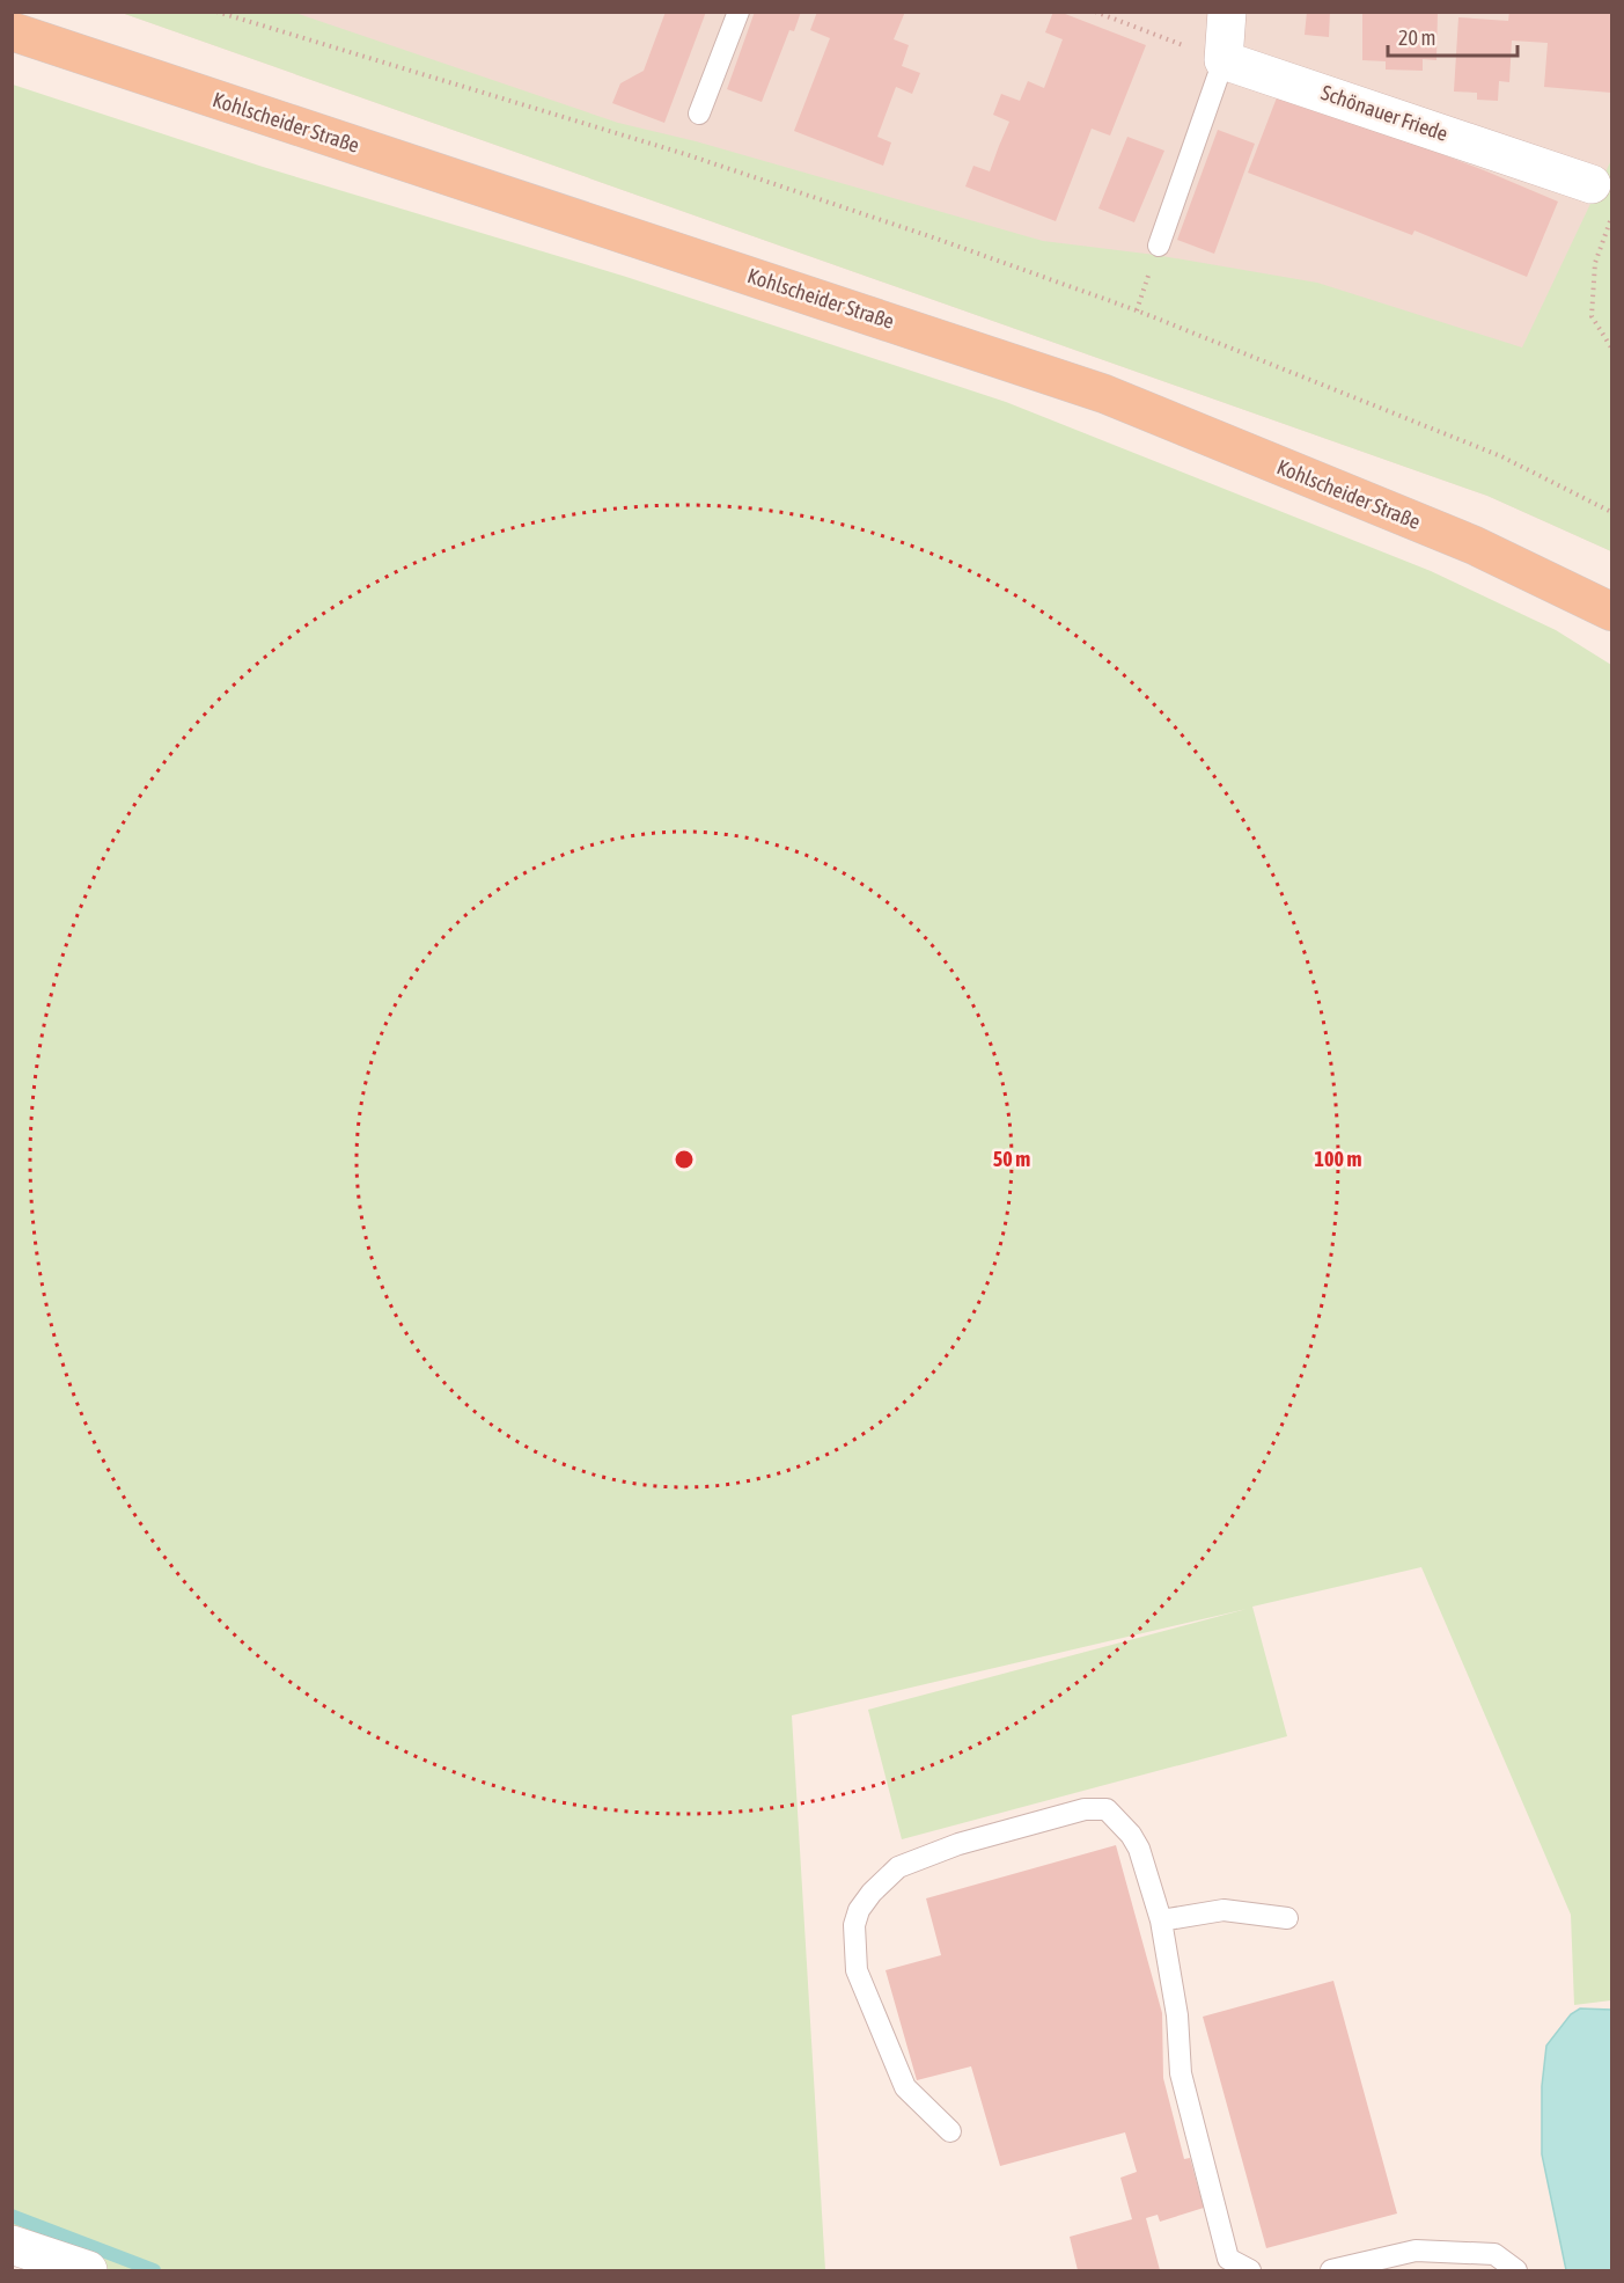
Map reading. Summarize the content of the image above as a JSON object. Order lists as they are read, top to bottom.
{
  "streets": {
    "main road": ["Kohlscheider Straße"],
    "street": ["Schönauer Friede"]
  },
  "scale_bar": "20 m",
  "rings": ["50 m", "100 m"]
}
